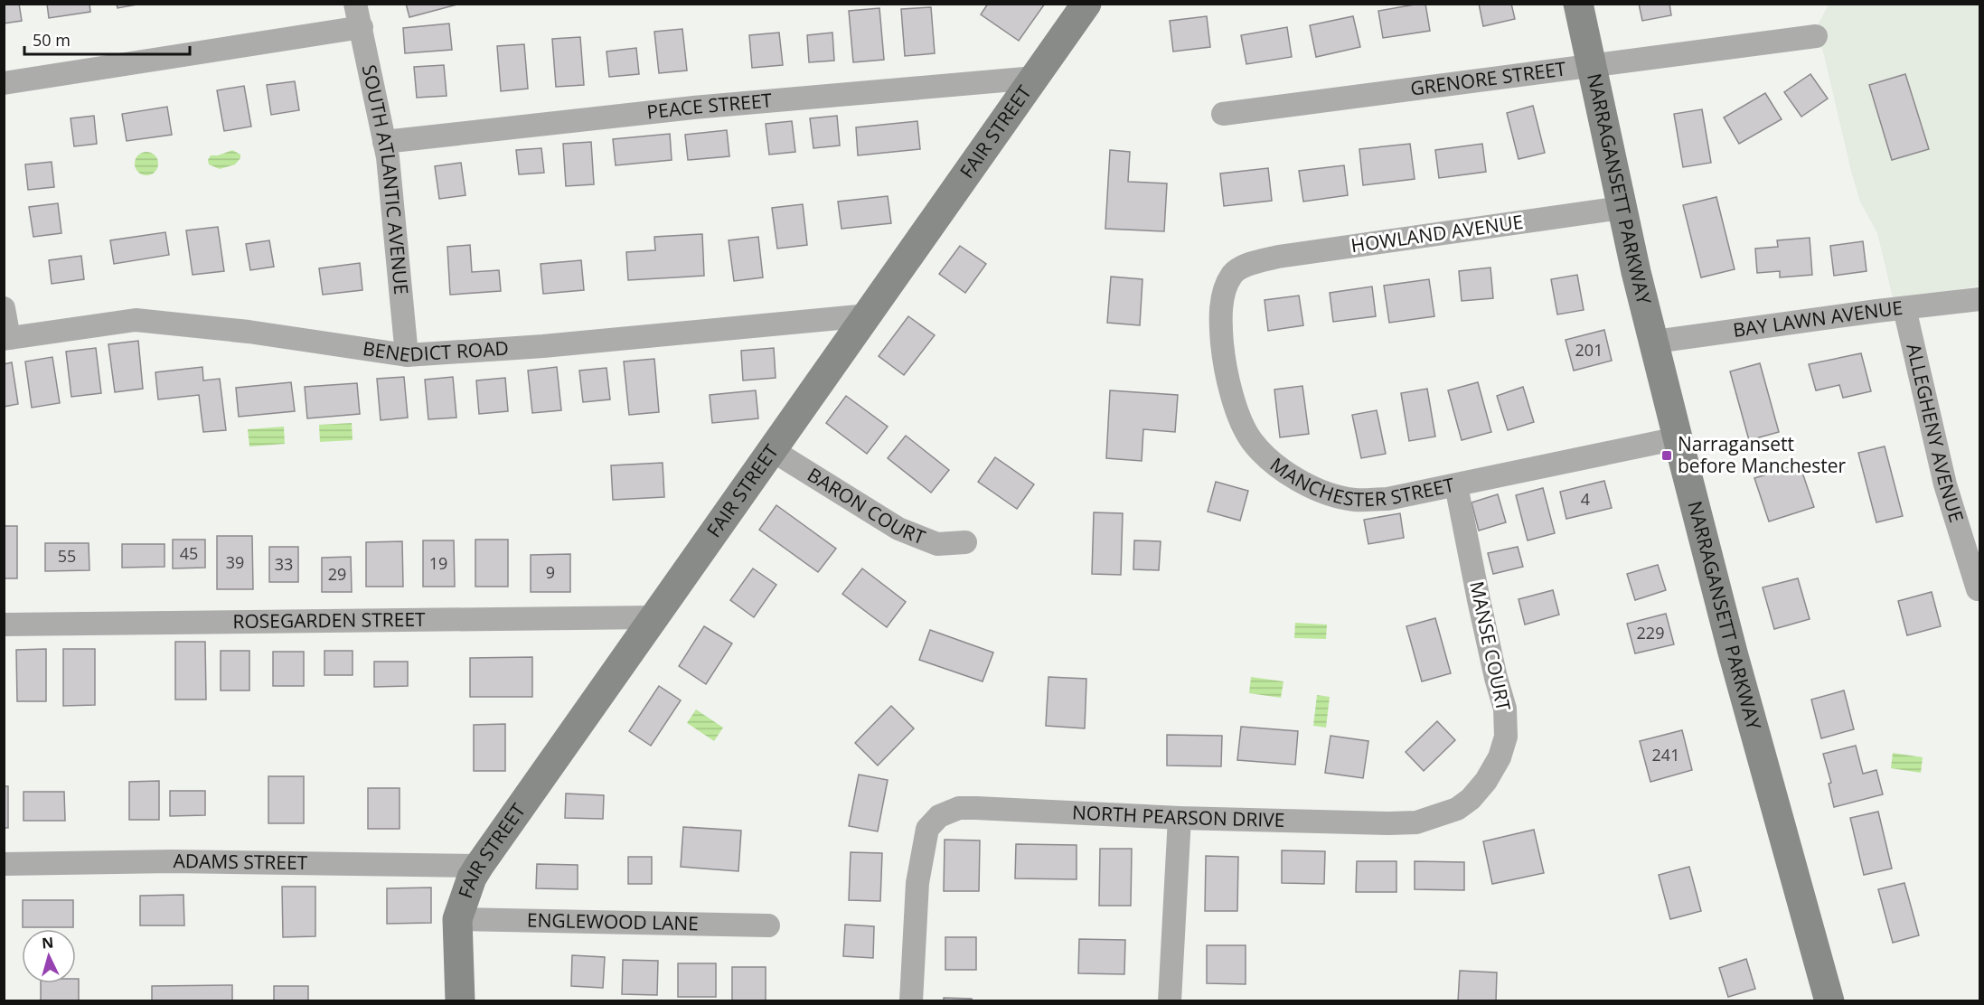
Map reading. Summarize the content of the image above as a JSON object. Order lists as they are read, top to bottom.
{
  "streets": {
    "street": [
      "GRENORE STREET",
      "PEACE STREET",
      "FAIR STREET",
      "SOUTH ATLANTIC AVENUE",
      "NARRAGANSETT PARKWAY",
      "HOWLAND AVENUE",
      "BAY LAWN AVENUE",
      "BENEDICT ROAD",
      "ALLEGHENY AVENUE",
      "MANCHESTER STREET",
      "BARON COURT",
      "ROSEGARDEN STREET",
      "MANSE COURT",
      "NORTH PEARSON DRIVE",
      "ADAMS STREET",
      "ENGLEWOOD LANE"
    ]
  },
  "crossings": [
    ["GRENORE STREET", "NARRAGANSETT PARKWAY"],
    ["PEACE STREET", "FAIR STREET"],
    ["PEACE STREET", "SOUTH ATLANTIC AVENUE"],
    ["FAIR STREET", "BENEDICT ROAD"],
    ["FAIR STREET", "BARON COURT"],
    ["FAIR STREET", "ROSEGARDEN STREET"],
    ["FAIR STREET", "ADAMS STREET"],
    ["FAIR STREET", "ENGLEWOOD LANE"],
    ["SOUTH ATLANTIC AVENUE", "BENEDICT ROAD"],
    ["NARRAGANSETT PARKWAY", "HOWLAND AVENUE"],
    ["NARRAGANSETT PARKWAY", "BAY LAWN AVENUE"],
    ["NARRAGANSETT PARKWAY", "MANCHESTER STREET"],
    ["HOWLAND AVENUE", "MANCHESTER STREET"],
    ["BAY LAWN AVENUE", "ALLEGHENY AVENUE"],
    ["MANCHESTER STREET", "MANSE COURT"],
    ["MANSE COURT", "NORTH PEARSON DRIVE"]
  ],
  "places": {
    "transit": ["Narragansett before Manchester"]
  },
  "house_numbers": [
    "201",
    "4",
    "45",
    "55",
    "39",
    "19",
    "33",
    "9",
    "29",
    "229",
    "241"
  ],
  "scale_bar": "50 m",
  "north": "top"
}
